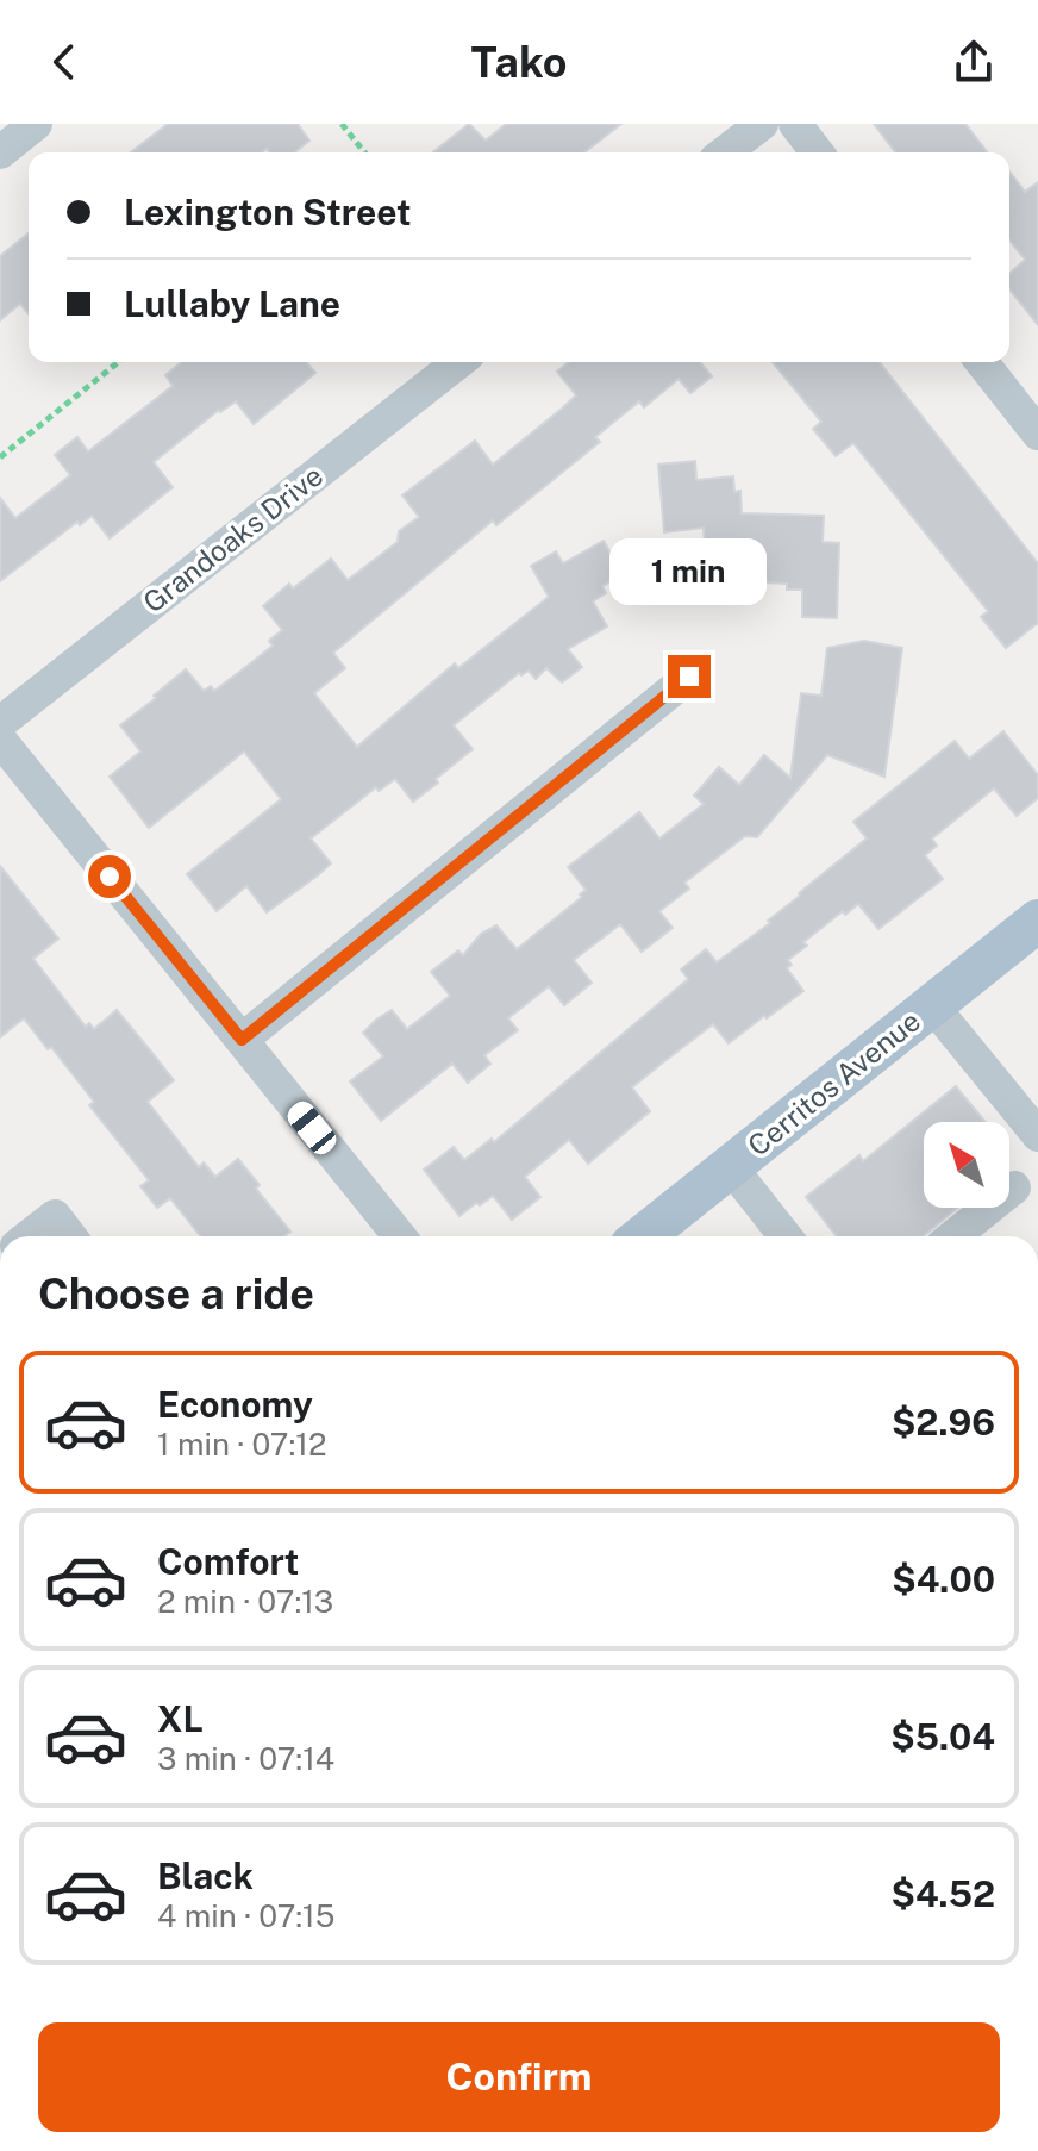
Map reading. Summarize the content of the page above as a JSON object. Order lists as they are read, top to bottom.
{
  "streets": {
    "main road": ["Cerritos Avenue"],
    "street": ["Grandoaks Drive"]
  },
  "north": "top left",
  "page": {
    "header": "Tako",
    "banner": ["Lexington Street", "Lullaby Lane"],
    "bubble": "1 min",
    "heading": "Choose a ride",
    "list": [
      {
        "name": "Economy",
        "note": "1 min · 07:12",
        "value": "$2.96"
      },
      {
        "name": "Comfort",
        "note": "2 min · 07:13",
        "value": "$4.00"
      },
      {
        "name": "XL",
        "note": "3 min · 07:14",
        "value": "$5.04"
      },
      {
        "name": "Black",
        "note": "4 min · 07:15",
        "value": "$4.52"
      }
    ],
    "buttons": "Confirm"
  }
}
